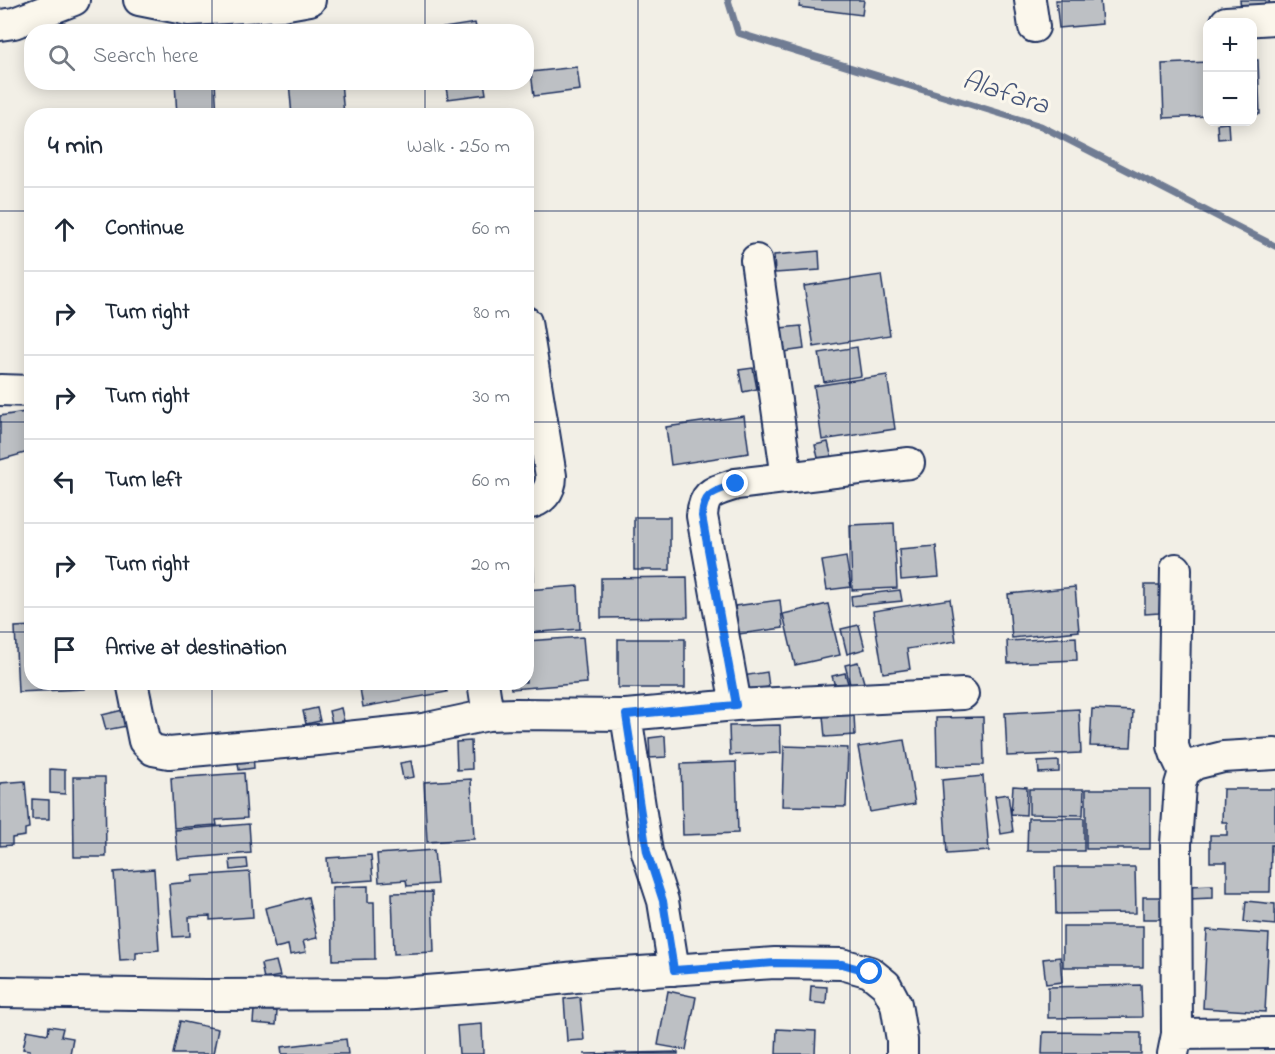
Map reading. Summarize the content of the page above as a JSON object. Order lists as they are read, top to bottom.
{
  "water": ["Alafara"],
  "page": {
    "map_buttons": ["+", "−"],
    "search": "Search here",
    "heading": ["4 min", "Walk · 250 m"],
    "list": [
      ["Continue", "60 m"],
      ["Turn right", "80 m"],
      ["Turn right", "30 m"],
      ["Turn left", "60 m"],
      ["Turn right", "20 m"],
      "Arrive at destination"
    ]
  }
}
